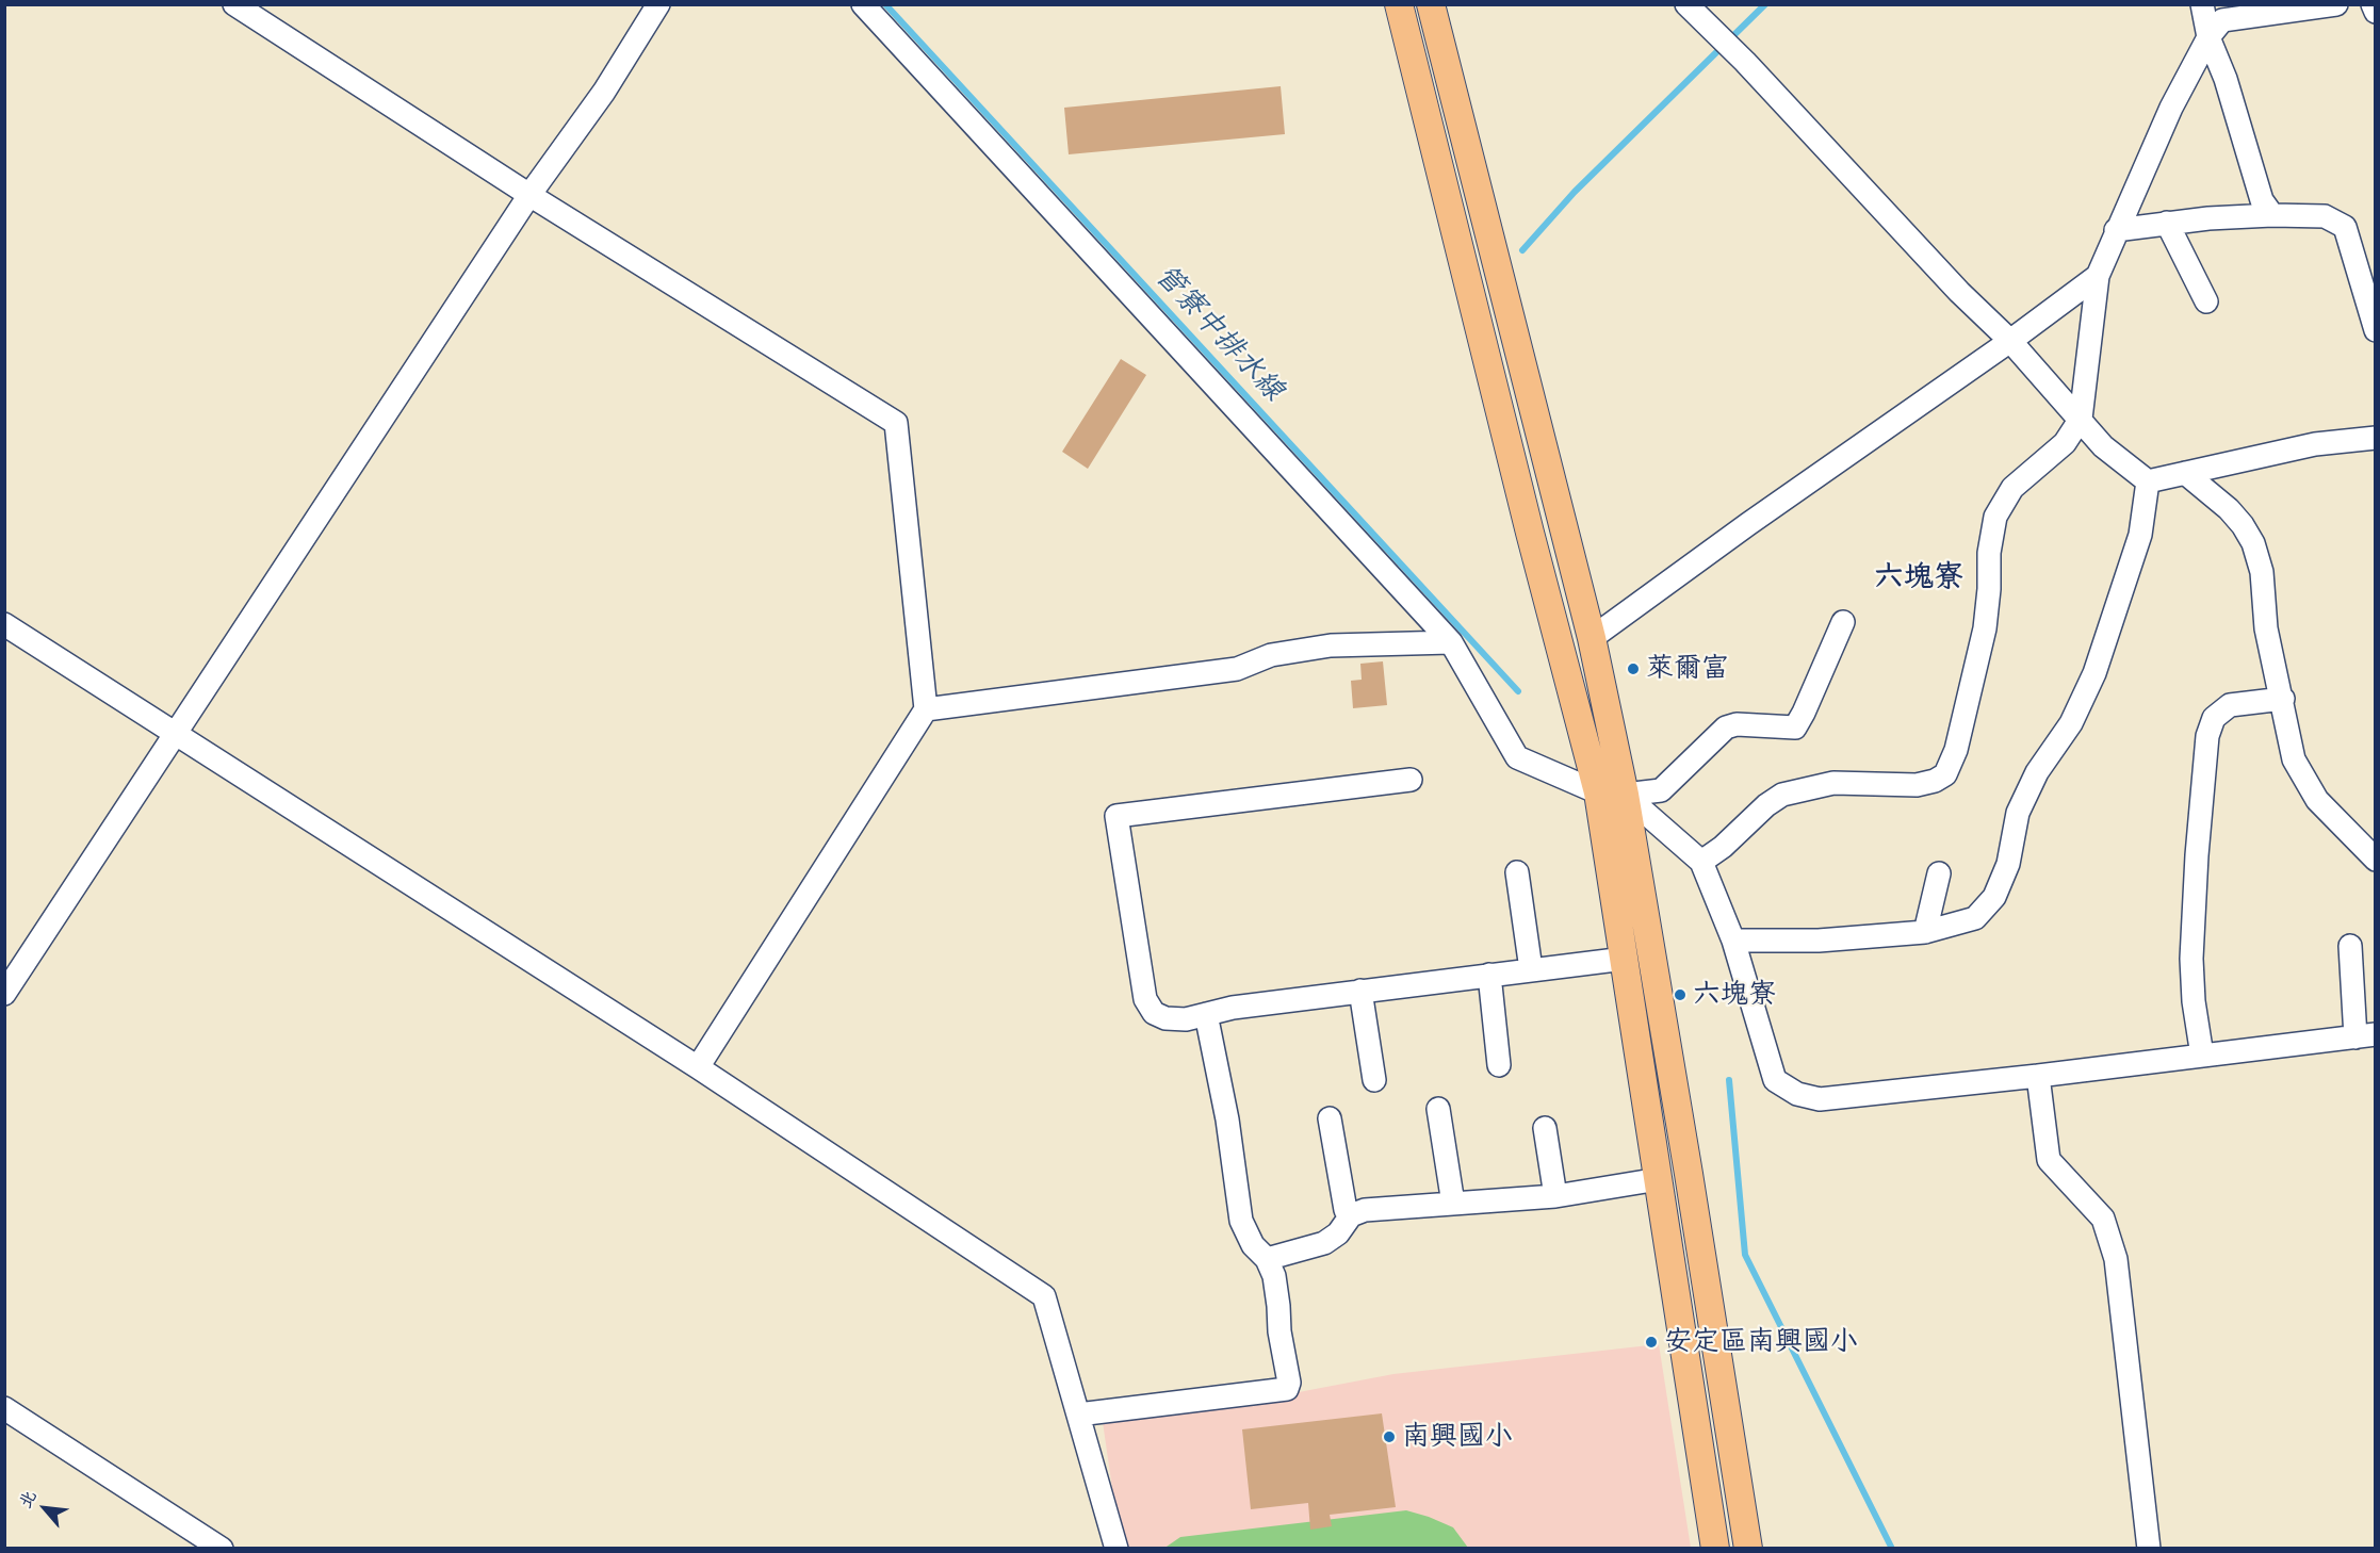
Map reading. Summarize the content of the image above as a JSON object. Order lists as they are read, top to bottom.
{
  "districts": ["六塊寮"],
  "water": ["管寮中排水線"],
  "places": [
    "萊爾富",
    "六塊寮",
    "安定區南興國小",
    "南興國小"
  ],
  "north": "top left"
}
